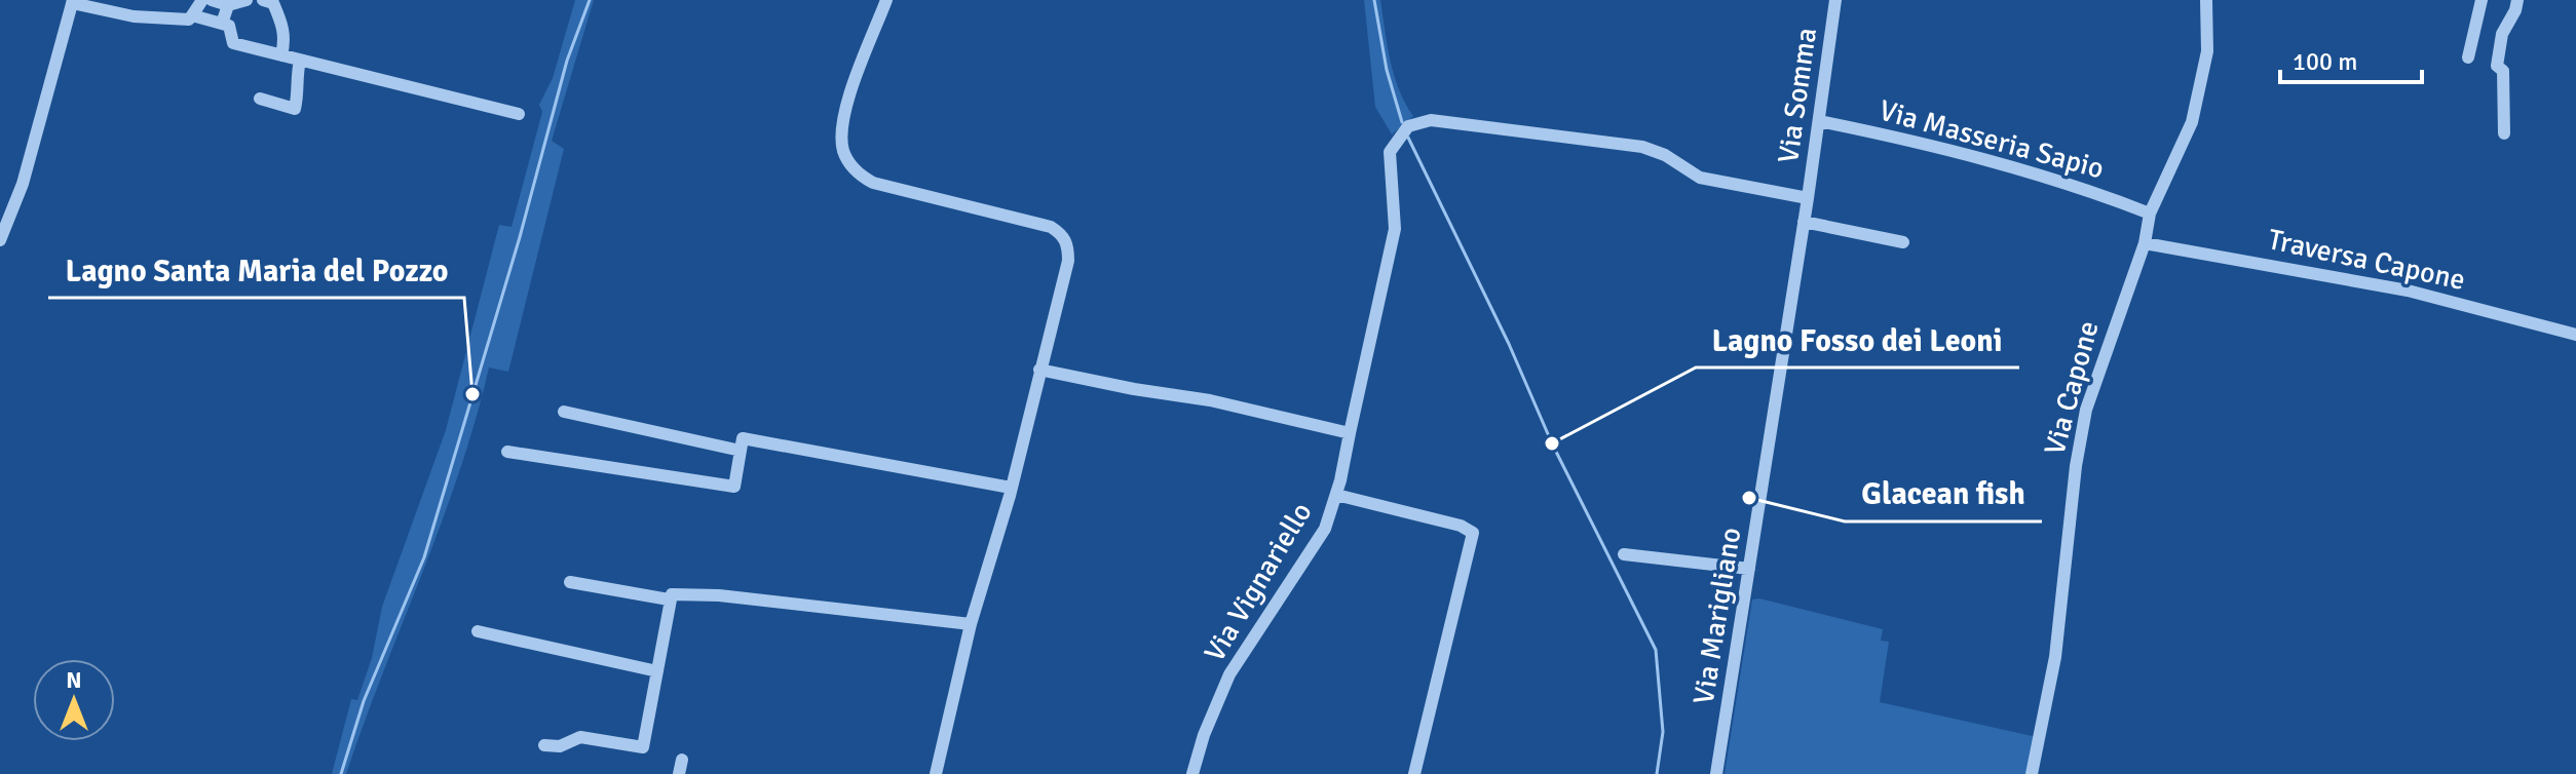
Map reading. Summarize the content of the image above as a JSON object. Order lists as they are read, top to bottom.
{
  "streets": {
    "street": [
      "Via Somma",
      "Via Masseria Sapio",
      "Traversa Capone",
      "Via Capone",
      "Via Vignariello",
      "Via Marigliano"
    ]
  },
  "crossings": [
    ["Via Somma", "Via Masseria Sapio"],
    ["Via Somma", "Via Vignariello"],
    ["Via Somma", "Via Marigliano"],
    ["Via Masseria Sapio", "Via Capone"],
    ["Traversa Capone", "Via Capone"],
    ["Via Vignariello", "Via Marigliano"]
  ],
  "places": ["Lagno Santa Maria del Pozzo", "Lagno Fosso dei Leoni", "Glacean fish"],
  "scale_bar": "100 m",
  "north": "top"
}
